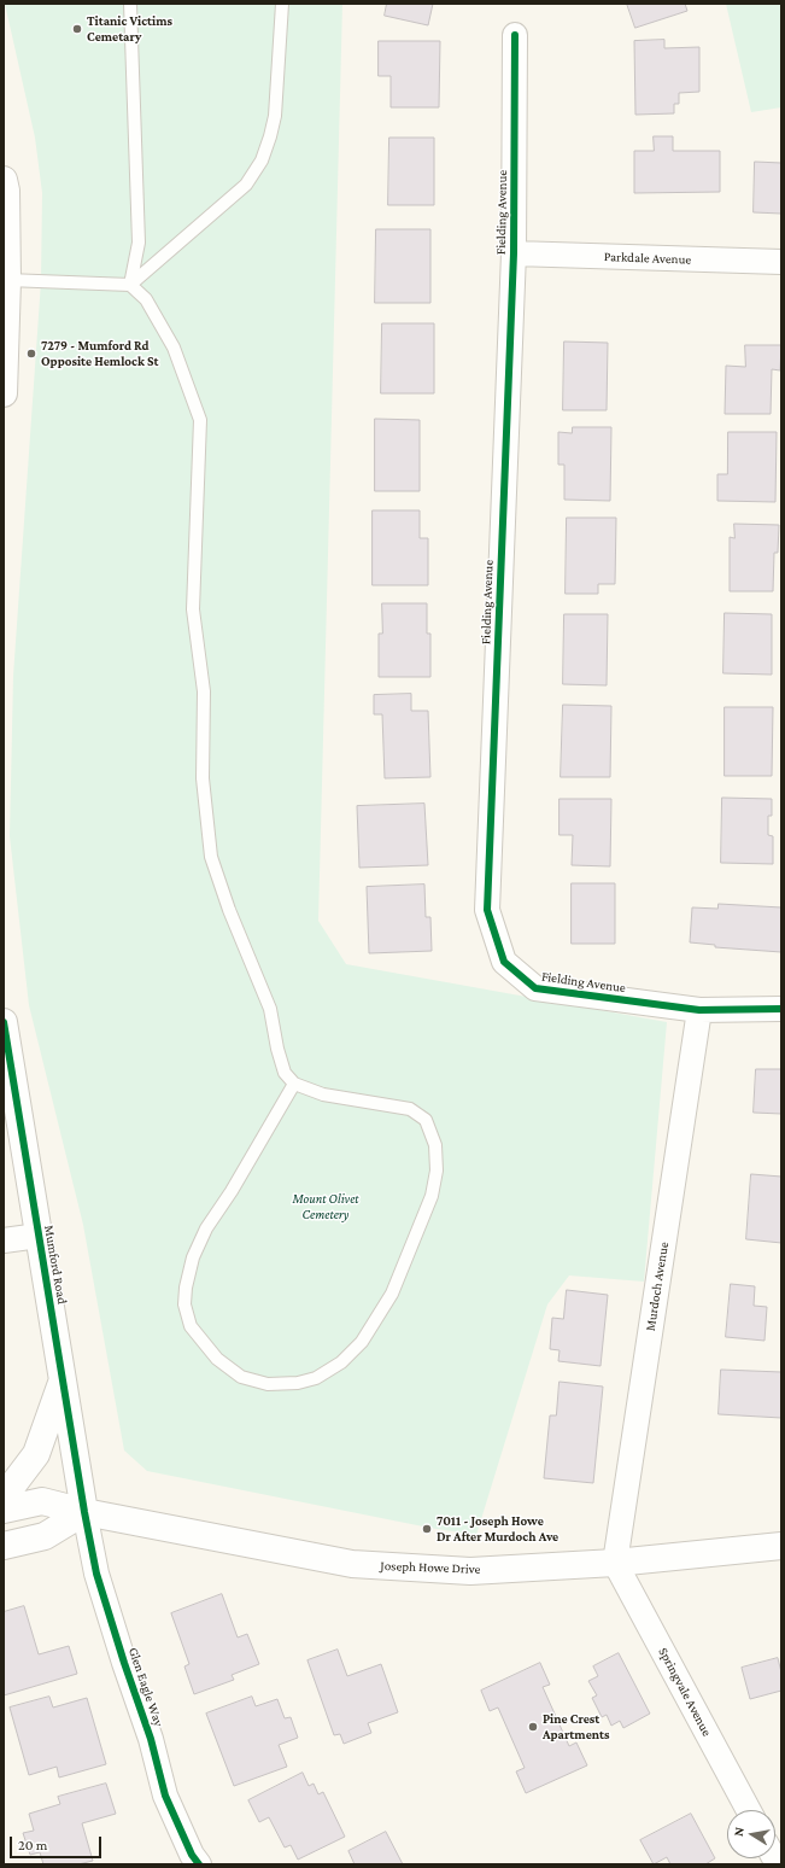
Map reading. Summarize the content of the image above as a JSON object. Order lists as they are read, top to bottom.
{
  "streets": {
    "main road": ["Mumford Road", "Joseph Howe Drive"],
    "street": [
      "Fielding Avenue",
      "Parkdale Avenue",
      "Murdoch Avenue",
      "Glen Eagle Way",
      "Springvale Avenue"
    ]
  },
  "crossings": [
    ["Fielding Avenue", "Parkdale Avenue"],
    ["Fielding Avenue", "Murdoch Avenue"],
    ["Mumford Road", "Joseph Howe Drive"],
    ["Mumford Road", "Glen Eagle Way"],
    ["Murdoch Avenue", "Joseph Howe Drive"],
    ["Murdoch Avenue", "Springvale Avenue"],
    ["Joseph Howe Drive", "Glen Eagle Way"],
    ["Joseph Howe Drive", "Springvale Avenue"]
  ],
  "parks": ["Mount Olivet Cemetery"],
  "places": [
    "Titanic Victims Cemetary",
    "7279 - Mumford Rd Opposite Hemlock St",
    "7011 - Joseph Howe Dr After Murdoch Ave",
    "Pine Crest Apartments"
  ],
  "scale_bar": "20 m",
  "north": "left"
}
